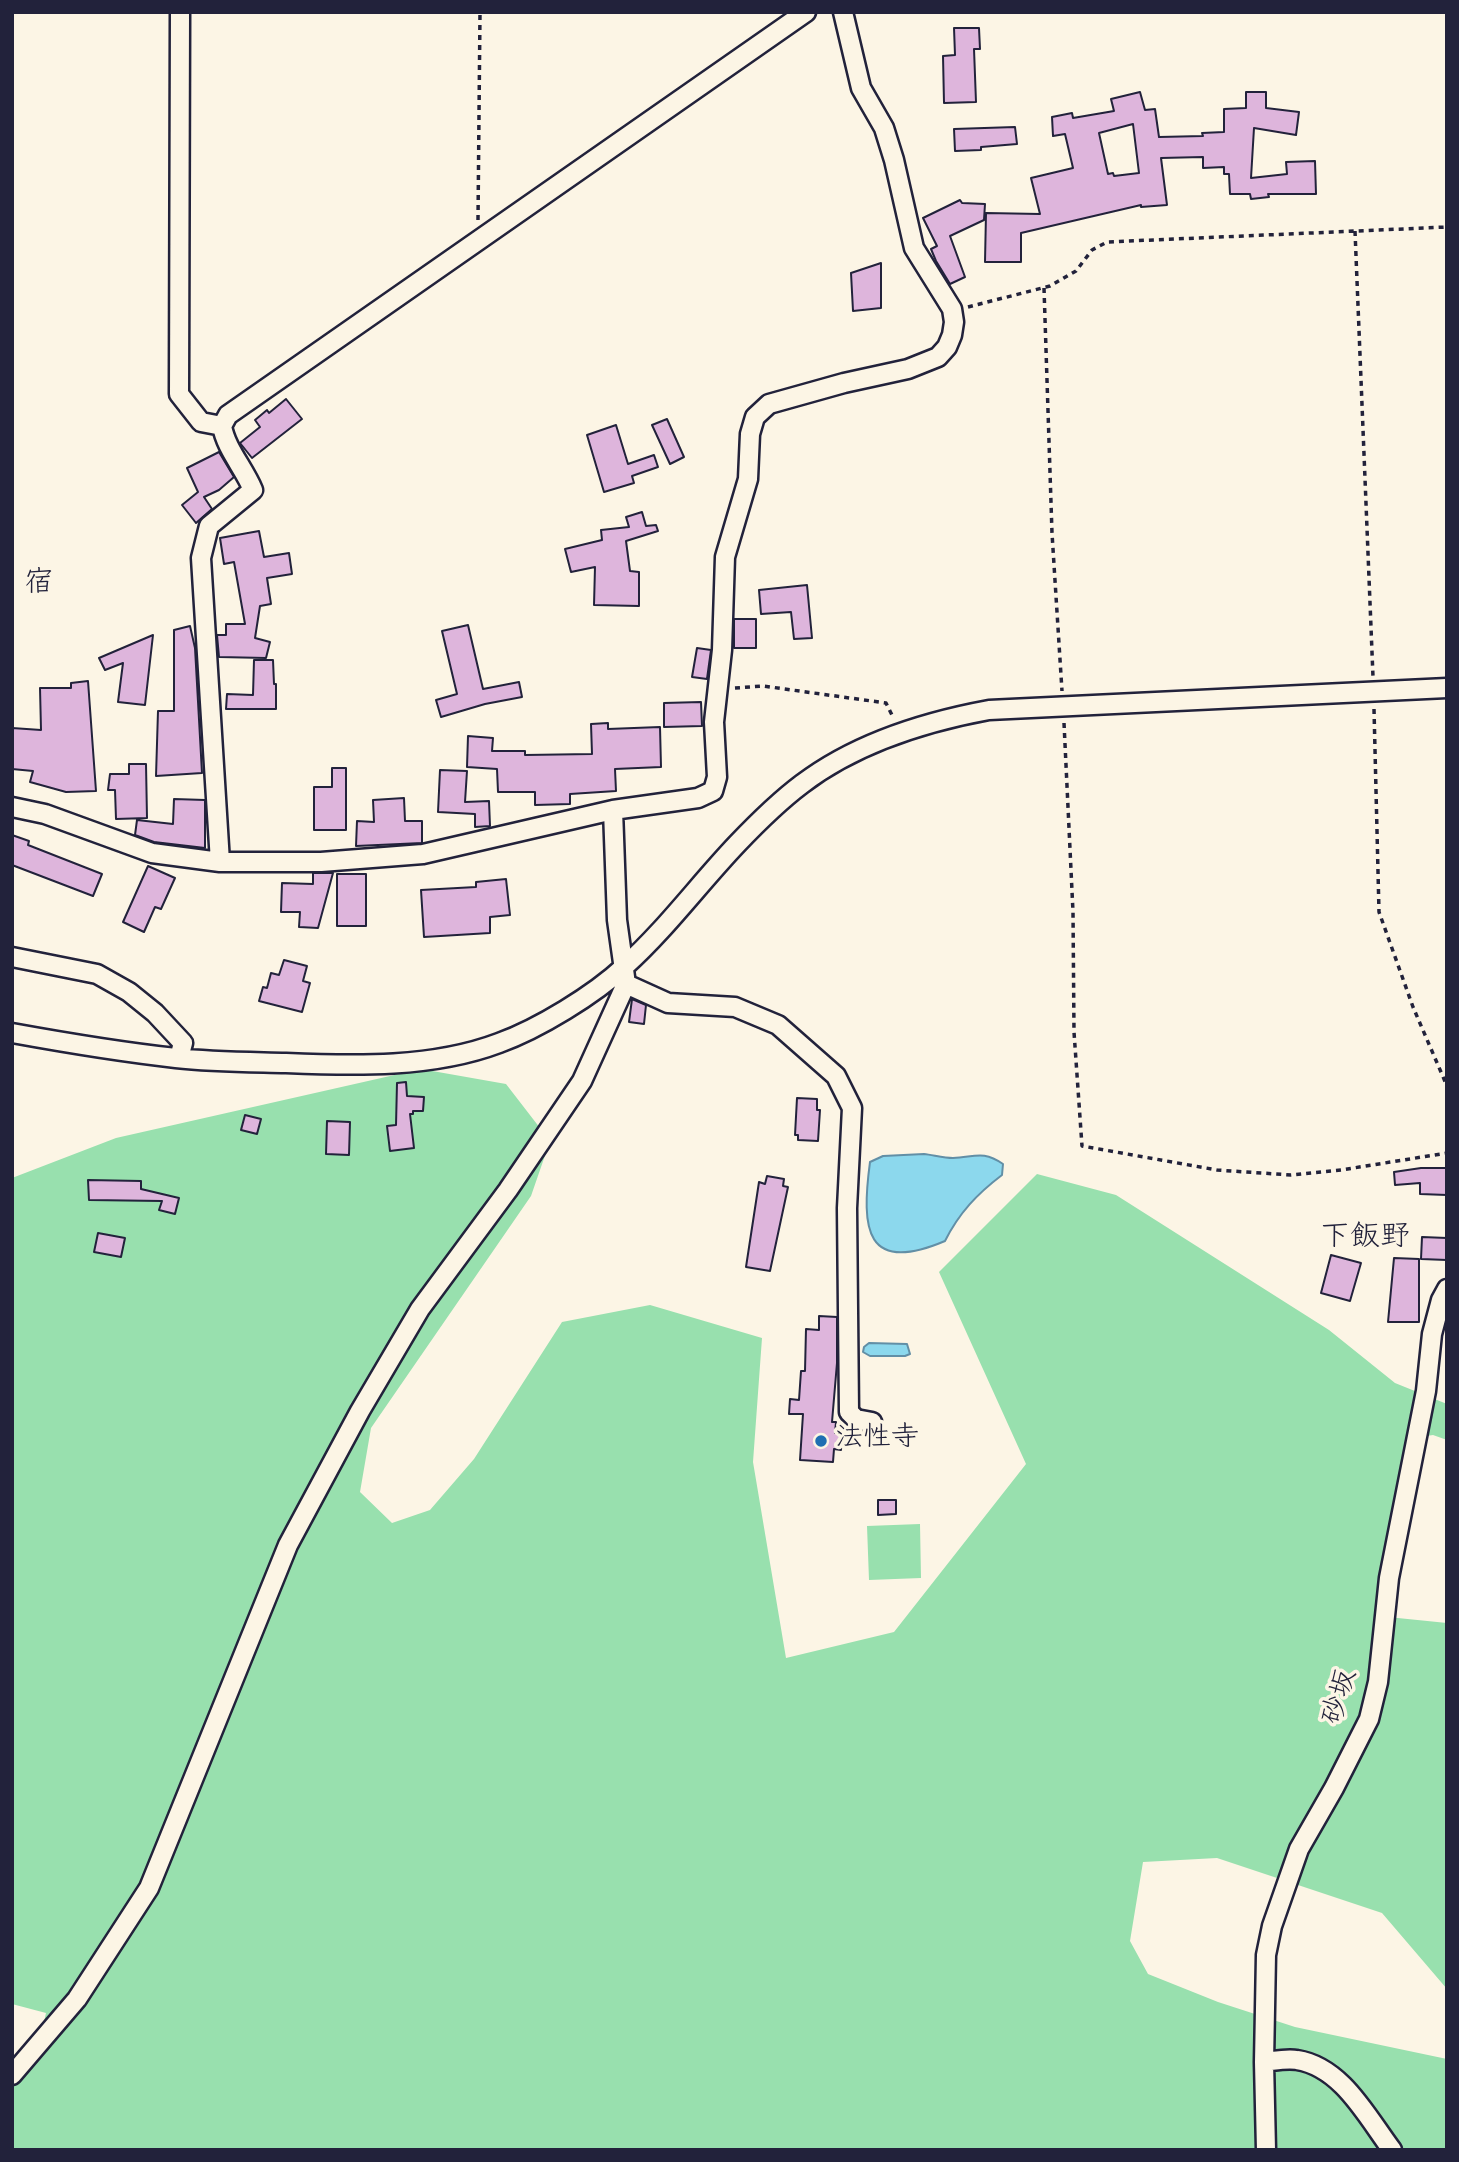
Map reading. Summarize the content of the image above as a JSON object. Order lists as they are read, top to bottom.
{
  "streets": {
    "street": ["砂坂"]
  },
  "districts": ["宿", "下飯野"],
  "places": ["法性寺"]
}
